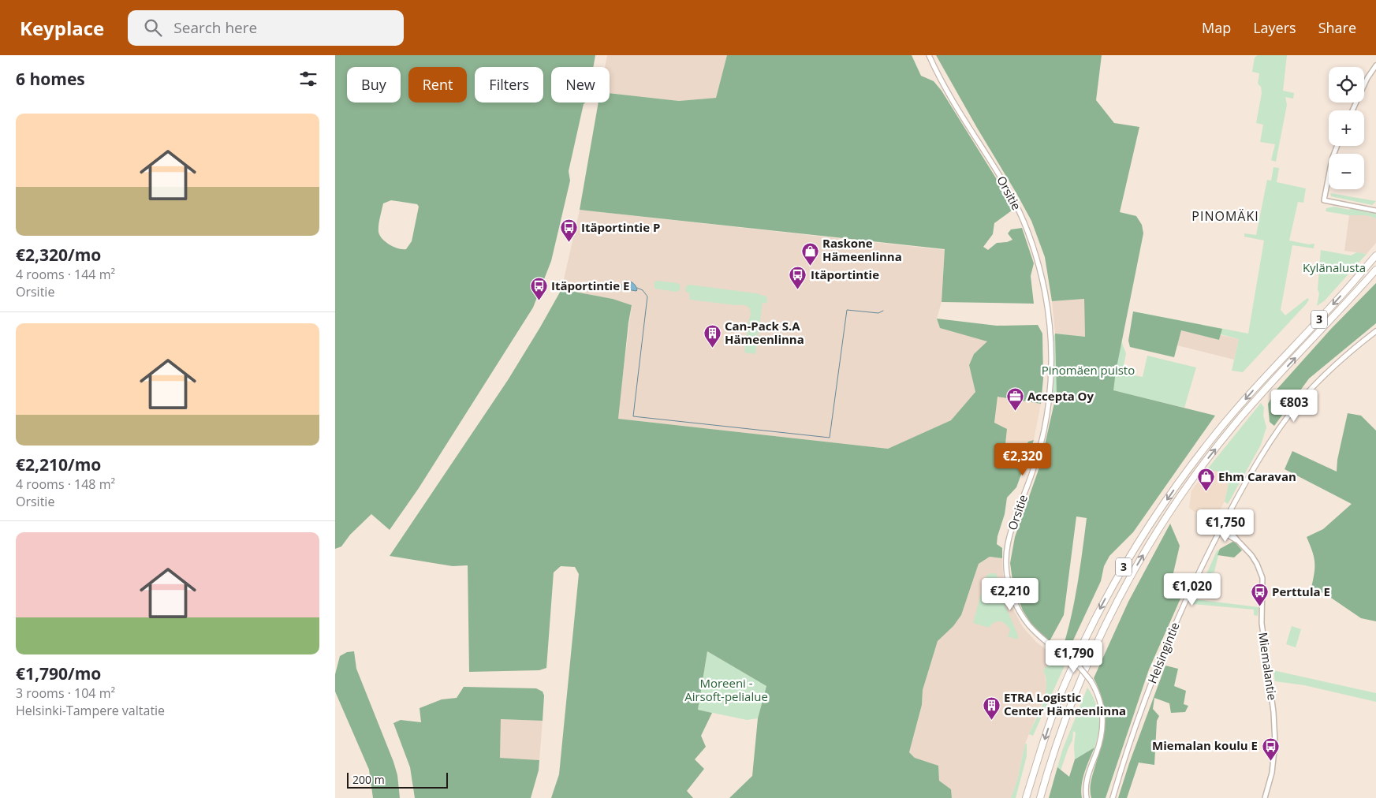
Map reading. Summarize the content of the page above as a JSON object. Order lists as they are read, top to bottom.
{
  "streets": {
    "highway": ["3"],
    "main road": ["Orsitie", "Helsingintie"],
    "street": ["Miemalantie"]
  },
  "crossings": [
    ["Helsingintie", "Miemalantie"]
  ],
  "districts": ["PINOMÄKI"],
  "parks": ["Kylänalusta", "Pinomäen puisto", "Moreeni - Airsoft-pelialue"],
  "places": {
    "bus stop": [
      "Itäportintie P",
      "Itäportintie",
      "Itäportintie E",
      "Perttula E",
      "Miemalan koulu E"
    ],
    "shop": ["Raskone Hämeenlinna", "Ehm Caravan"],
    "building": ["Can-Pack S.A Hämeenlinna", "ETRA Logistic Center Hämeenlinna"],
    "office": ["Accepta Oy"]
  },
  "scale_bar": "200 m",
  "page": {
    "header": "Keyplace",
    "search": "Search here",
    "nav": ["Map", "Layers", "Share"],
    "heading": "6 homes",
    "map_buttons": ["+", "−"],
    "chip": [
      "Buy",
      "Rent",
      "Filters",
      "New"
    ],
    "list": [
      {
        "name": "€2,320/mo",
        "note": "4 rooms · 144 m² · Orsitie"
      },
      {
        "name": "€2,210/mo",
        "note": "4 rooms · 148 m² · Orsitie"
      },
      {
        "name": "€1,790/mo",
        "note": "3 rooms · 104 m² · Helsinki-Tampere valtatie"
      }
    ],
    "price": [
      "€803",
      "€2,320",
      "€1,750",
      "€1,020",
      "€2,210",
      "€1,790"
    ],
    "scale": "200 m"
  }
}
